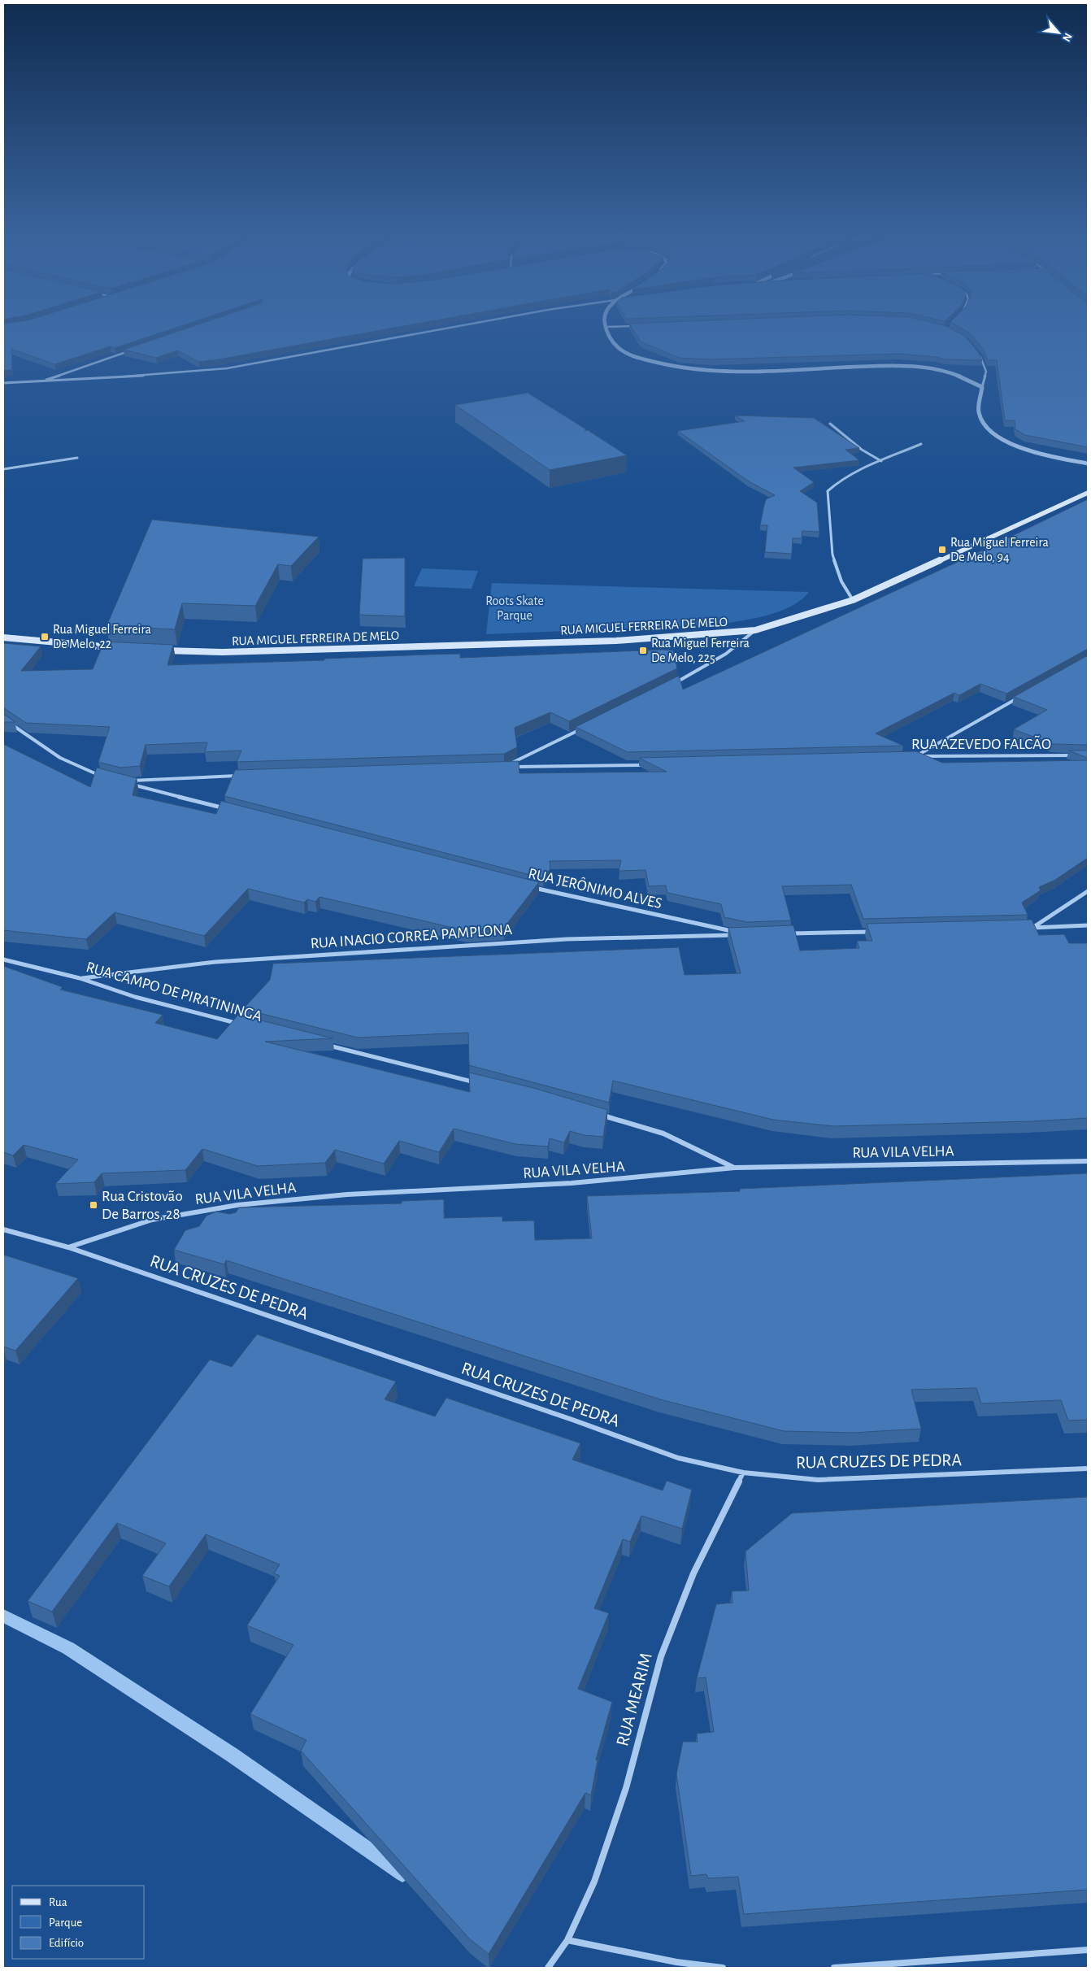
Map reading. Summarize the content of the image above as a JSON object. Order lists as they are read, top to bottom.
{
  "streets": {
    "main road": ["RUA MIGUEL FERREIRA DE MELO"],
    "street": [
      "RUA AZEVEDO FALCÃO",
      "RUA JERÔNIMO ALVES",
      "RUA INACIO CORREA PAMPLONA",
      "RUA CAMPO DE PIRATININGA",
      "RUA VILA VELHA",
      "RUA CRUZES DE PEDRA",
      "RUA MEARIM"
    ]
  },
  "crossings": [
    ["RUA JERÔNIMO ALVES", "RUA INACIO CORREA PAMPLONA"],
    ["RUA INACIO CORREA PAMPLONA", "RUA CAMPO DE PIRATININGA"],
    ["RUA VILA VELHA", "RUA CRUZES DE PEDRA"],
    ["RUA CRUZES DE PEDRA", "RUA MEARIM"]
  ],
  "parks": ["Roots Skate Parque"],
  "places": {
    "transit": [
      "Rua Miguel Ferreira De Melo, 94",
      "Rua Miguel Ferreira De Melo, 22",
      "Rua Miguel Ferreira De Melo, 225",
      "Rua Cristovão De Barros, 28"
    ]
  },
  "legend": ["Rua", "Parque", "Edifício"],
  "north": "bottom right"
}
